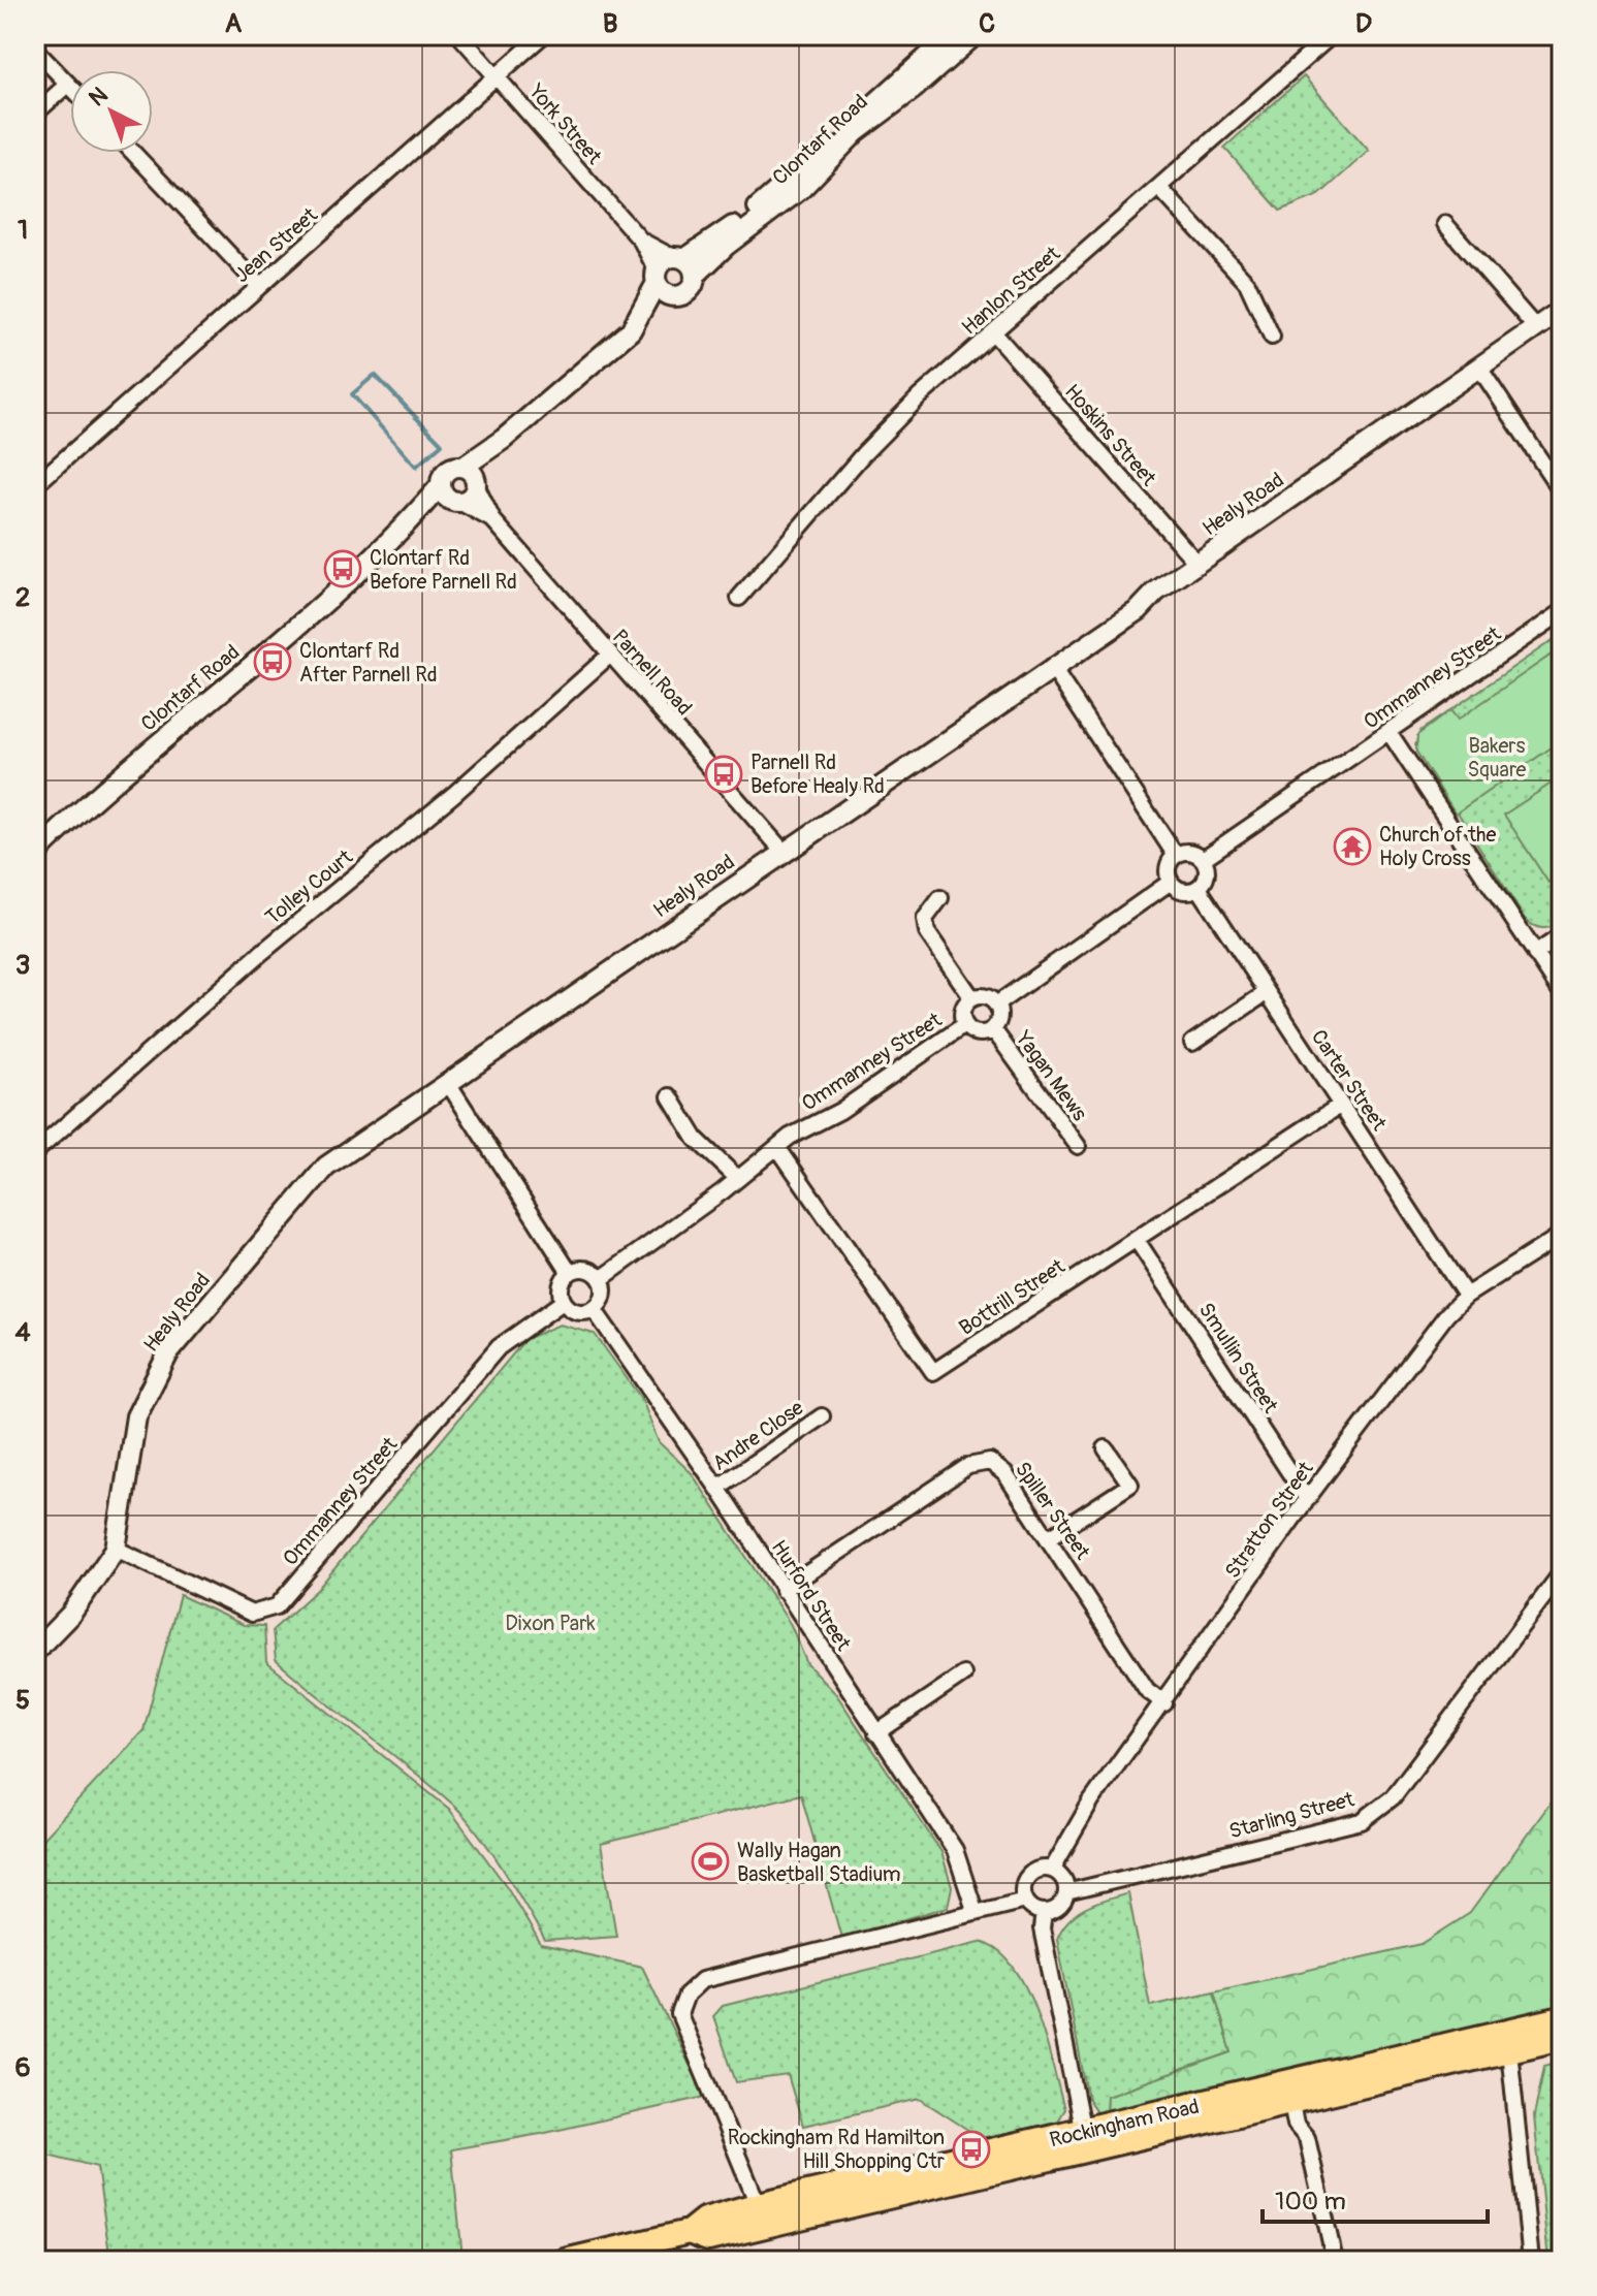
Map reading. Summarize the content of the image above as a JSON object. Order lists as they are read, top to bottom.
{
  "streets": {
    "main road": ["Rockingham Road"],
    "street": [
      "York Street",
      "Clontarf Road",
      "Jean Street",
      "Hanlon Street",
      "Hoskins Street",
      "Healy Road",
      "Parnell Road",
      "Ommanney Street",
      "Tolley Court",
      "Yagan Mews",
      "Carter Street",
      "Bottrill Street",
      "Smullin Street",
      "Andre Close",
      "Spiller Street",
      "Stratton Street",
      "Hurford Street",
      "Starling Street"
    ]
  },
  "crossings": [
    ["York Street", "Clontarf Road"],
    ["York Street", "Jean Street"],
    ["Clontarf Road", "Parnell Road"],
    ["Hanlon Street", "Hoskins Street"],
    ["Hoskins Street", "Healy Road"],
    ["Healy Road", "Parnell Road"],
    ["Healy Road", "Ommanney Street"],
    ["Parnell Road", "Tolley Court"],
    ["Ommanney Street", "Yagan Mews"],
    ["Ommanney Street", "Carter Street"],
    ["Ommanney Street", "Bottrill Street"],
    ["Ommanney Street", "Hurford Street"],
    ["Carter Street", "Bottrill Street"],
    ["Carter Street", "Stratton Street"],
    ["Bottrill Street", "Smullin Street"],
    ["Smullin Street", "Stratton Street"],
    ["Andre Close", "Hurford Street"],
    ["Spiller Street", "Stratton Street"],
    ["Spiller Street", "Hurford Street"],
    ["Stratton Street", "Starling Street"]
  ],
  "parks": ["Bakers Square", "Dixon Park"],
  "places": {
    "bus stop": [
      "Clontarf Rd Before Parnell Rd",
      "Clontarf Rd After Parnell Rd",
      "Parnell Rd Before Healy Rd",
      "Rockingham Rd Hamilton Hill Shopping Ctr"
    ],
    "temple": ["Church of the Holy Cross"],
    "sports": ["Wally Hagan Basketball Stadium"]
  },
  "scale_bar": "100 m",
  "north": "top left",
  "grid": {
    "columns": [
      "A",
      "B",
      "C",
      "D"
    ],
    "rows": [
      "1",
      "2",
      "3",
      "4",
      "5",
      "6"
    ]
  }
}
